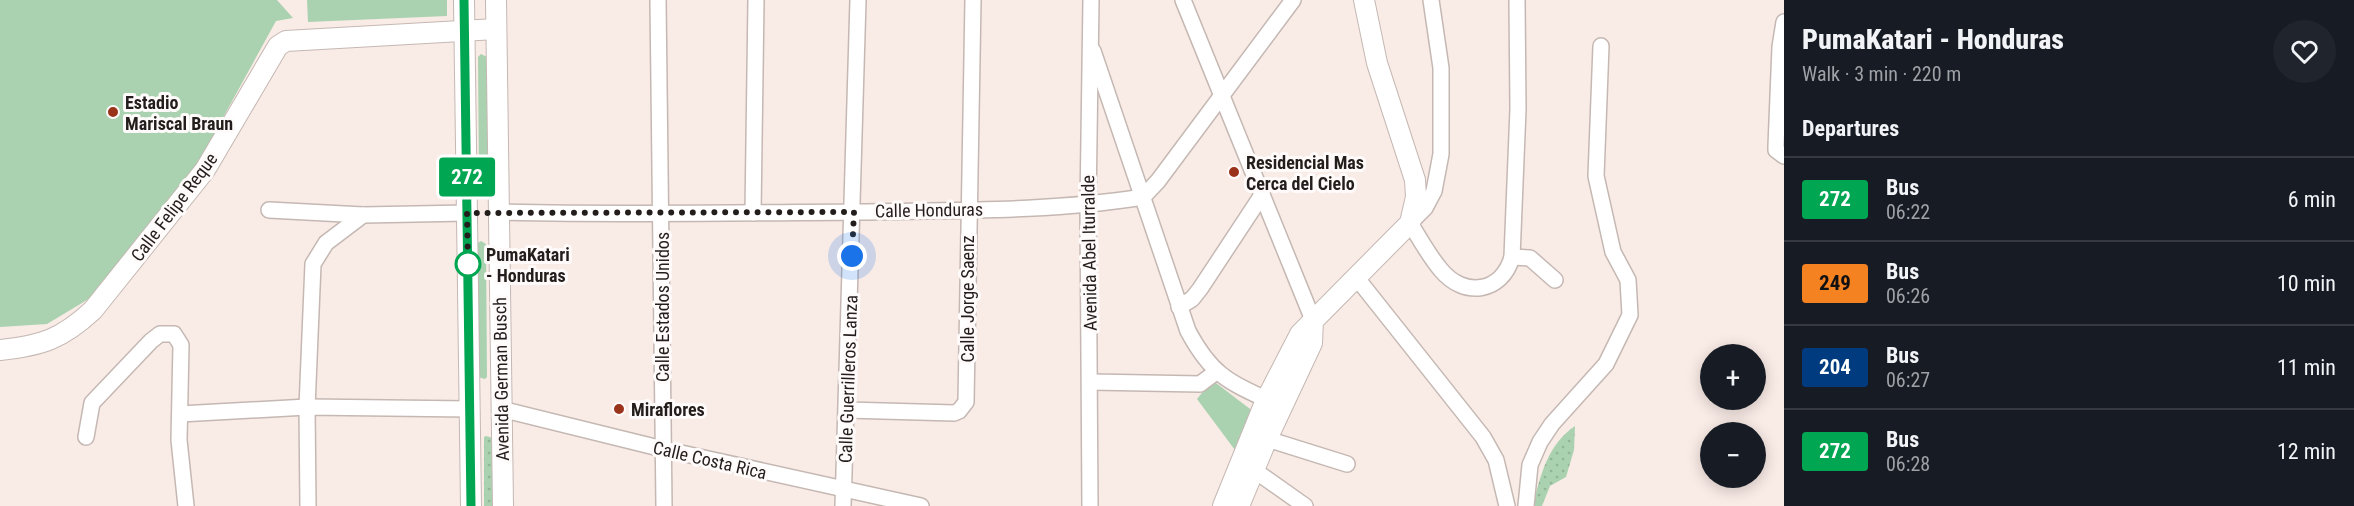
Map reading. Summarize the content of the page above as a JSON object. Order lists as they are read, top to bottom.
{
  "streets": {
    "main road": ["Calle Felipe Reque", "Avenida German Busch"],
    "street": [
      "Calle Honduras",
      "Avenida Abel Iturralde",
      "Calle Jorge Saenz",
      "Calle Estados Unidos",
      "Calle Guerrilleros Lanza",
      "Calle Costa Rica"
    ]
  },
  "crossings": [
    ["Calle Felipe Reque", "Avenida German Busch"],
    ["Calle Honduras", "Avenida Abel Iturralde"],
    ["Calle Honduras", "Calle Jorge Saenz"],
    ["Calle Honduras", "Calle Estados Unidos"],
    ["Calle Honduras", "Avenida German Busch"],
    ["Calle Honduras", "Calle Guerrilleros Lanza"],
    ["Calle Jorge Saenz", "Calle Guerrilleros Lanza"],
    ["Calle Estados Unidos", "Calle Costa Rica"],
    ["Avenida German Busch", "Calle Costa Rica"],
    ["Calle Guerrilleros Lanza", "Calle Costa Rica"]
  ],
  "places": [
    "Estadio Mariscal Braun",
    "Residencial Mas Cerca del Cielo",
    "PumaKatari - Honduras",
    "Miraflores"
  ],
  "lines": ["bus line 272"],
  "page": {
    "on_map": "272",
    "heading": [
      ["PumaKatari - Honduras", "Walk · 3 min · 220 m"],
      "Departures"
    ],
    "list": [
      {
        "mark": "272",
        "name": "Bus",
        "note": "06:22",
        "value": "6 min"
      },
      {
        "mark": "249",
        "name": "Bus",
        "note": "06:26",
        "value": "10 min"
      },
      {
        "mark": "204",
        "name": "Bus",
        "note": "06:27",
        "value": "11 min"
      },
      {
        "mark": "272",
        "name": "Bus",
        "note": "06:28",
        "value": "12 min"
      }
    ],
    "map_buttons": ["+", "−"]
  }
}
